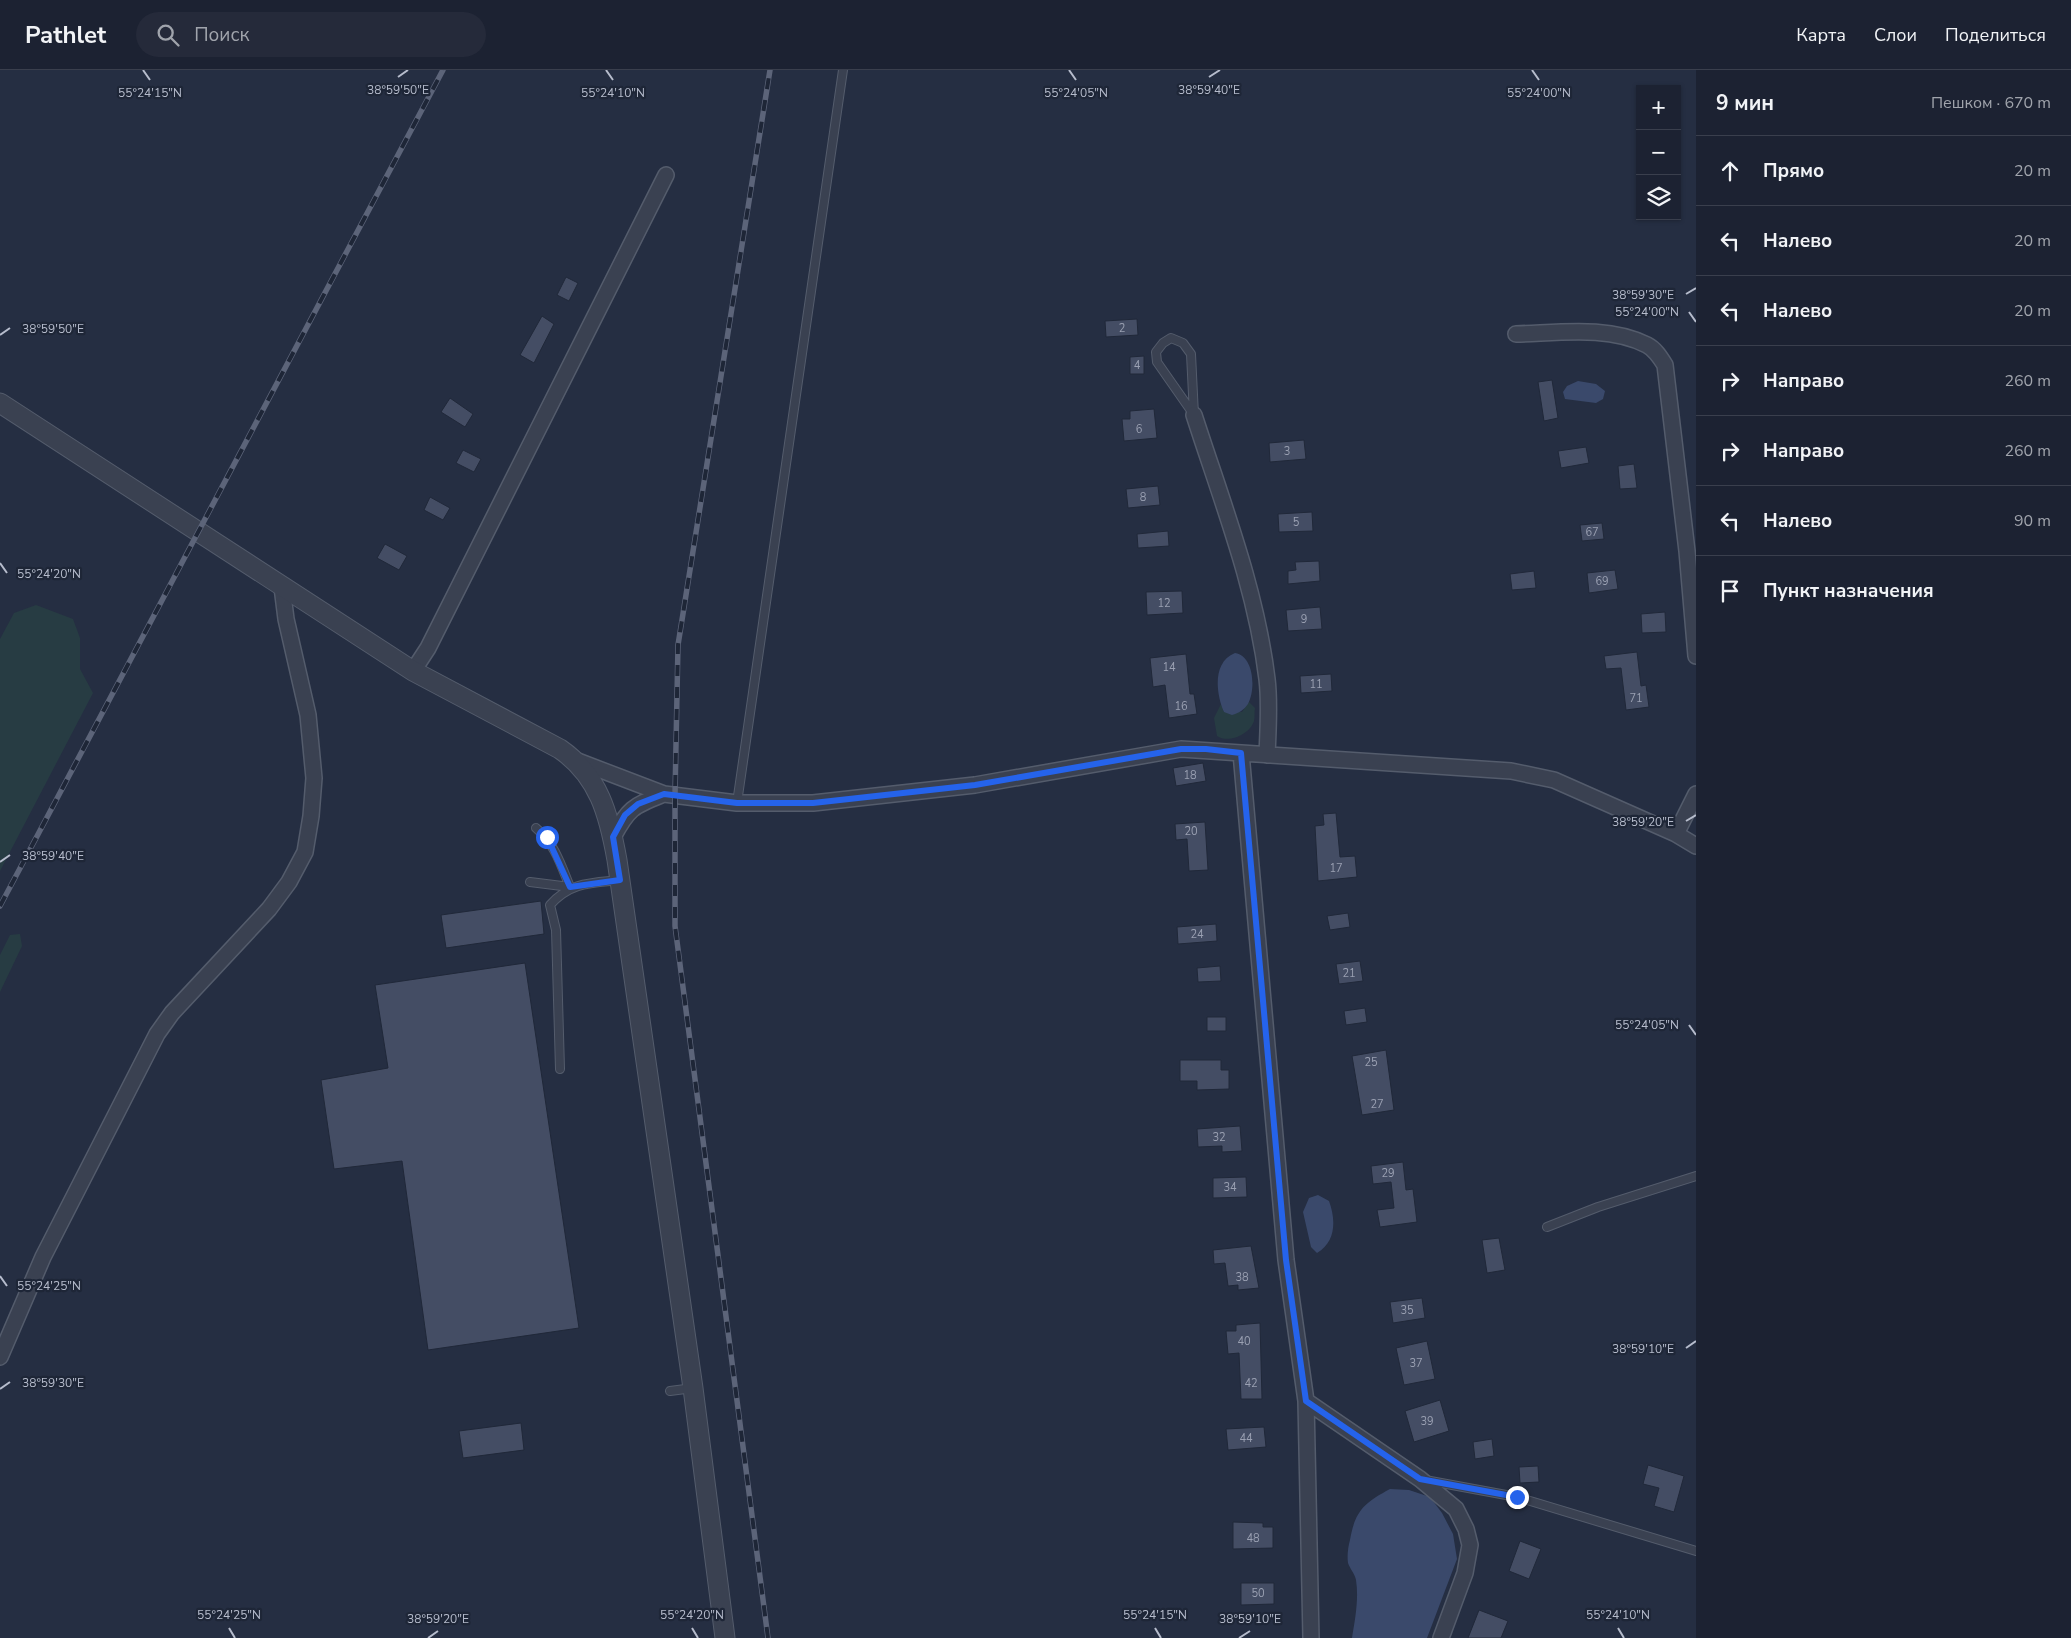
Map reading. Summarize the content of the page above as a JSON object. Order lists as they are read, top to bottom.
{
  "house_numbers": [
    "2",
    "4",
    "6",
    "3",
    "8",
    "5",
    "67",
    "69",
    "12",
    "9",
    "14",
    "11",
    "71",
    "16",
    "18",
    "20",
    "17",
    "24",
    "21",
    "25",
    "27",
    "32",
    "29",
    "34",
    "38",
    "35",
    "40",
    "37",
    "42",
    "39",
    "44",
    "48",
    "50"
  ],
  "page": {
    "header": "Pathlet",
    "search": "Поиск",
    "nav": ["Карта", "Слои", "Поделиться"],
    "heading": ["9 мин", "Пешком · 670 m"],
    "map_buttons": ["+", "−"],
    "list": [
      ["Прямо", "20 m"],
      ["Налево", "20 m"],
      ["Налево", "20 m"],
      ["Направо", "260 m"],
      ["Направо", "260 m"],
      ["Налево", "90 m"],
      "Пункт назначения"
    ]
  },
  "coordinates": [
    "38°59'50\"E",
    "38°59'40\"E",
    "55°24'15\"N",
    "55°24'10\"N",
    "55°24'05\"N",
    "55°24'00\"N",
    "38°59'30\"E",
    "55°24'20\"N",
    "38°59'20\"E",
    "55°24'25\"N",
    "38°59'10\"E"
  ]
}
